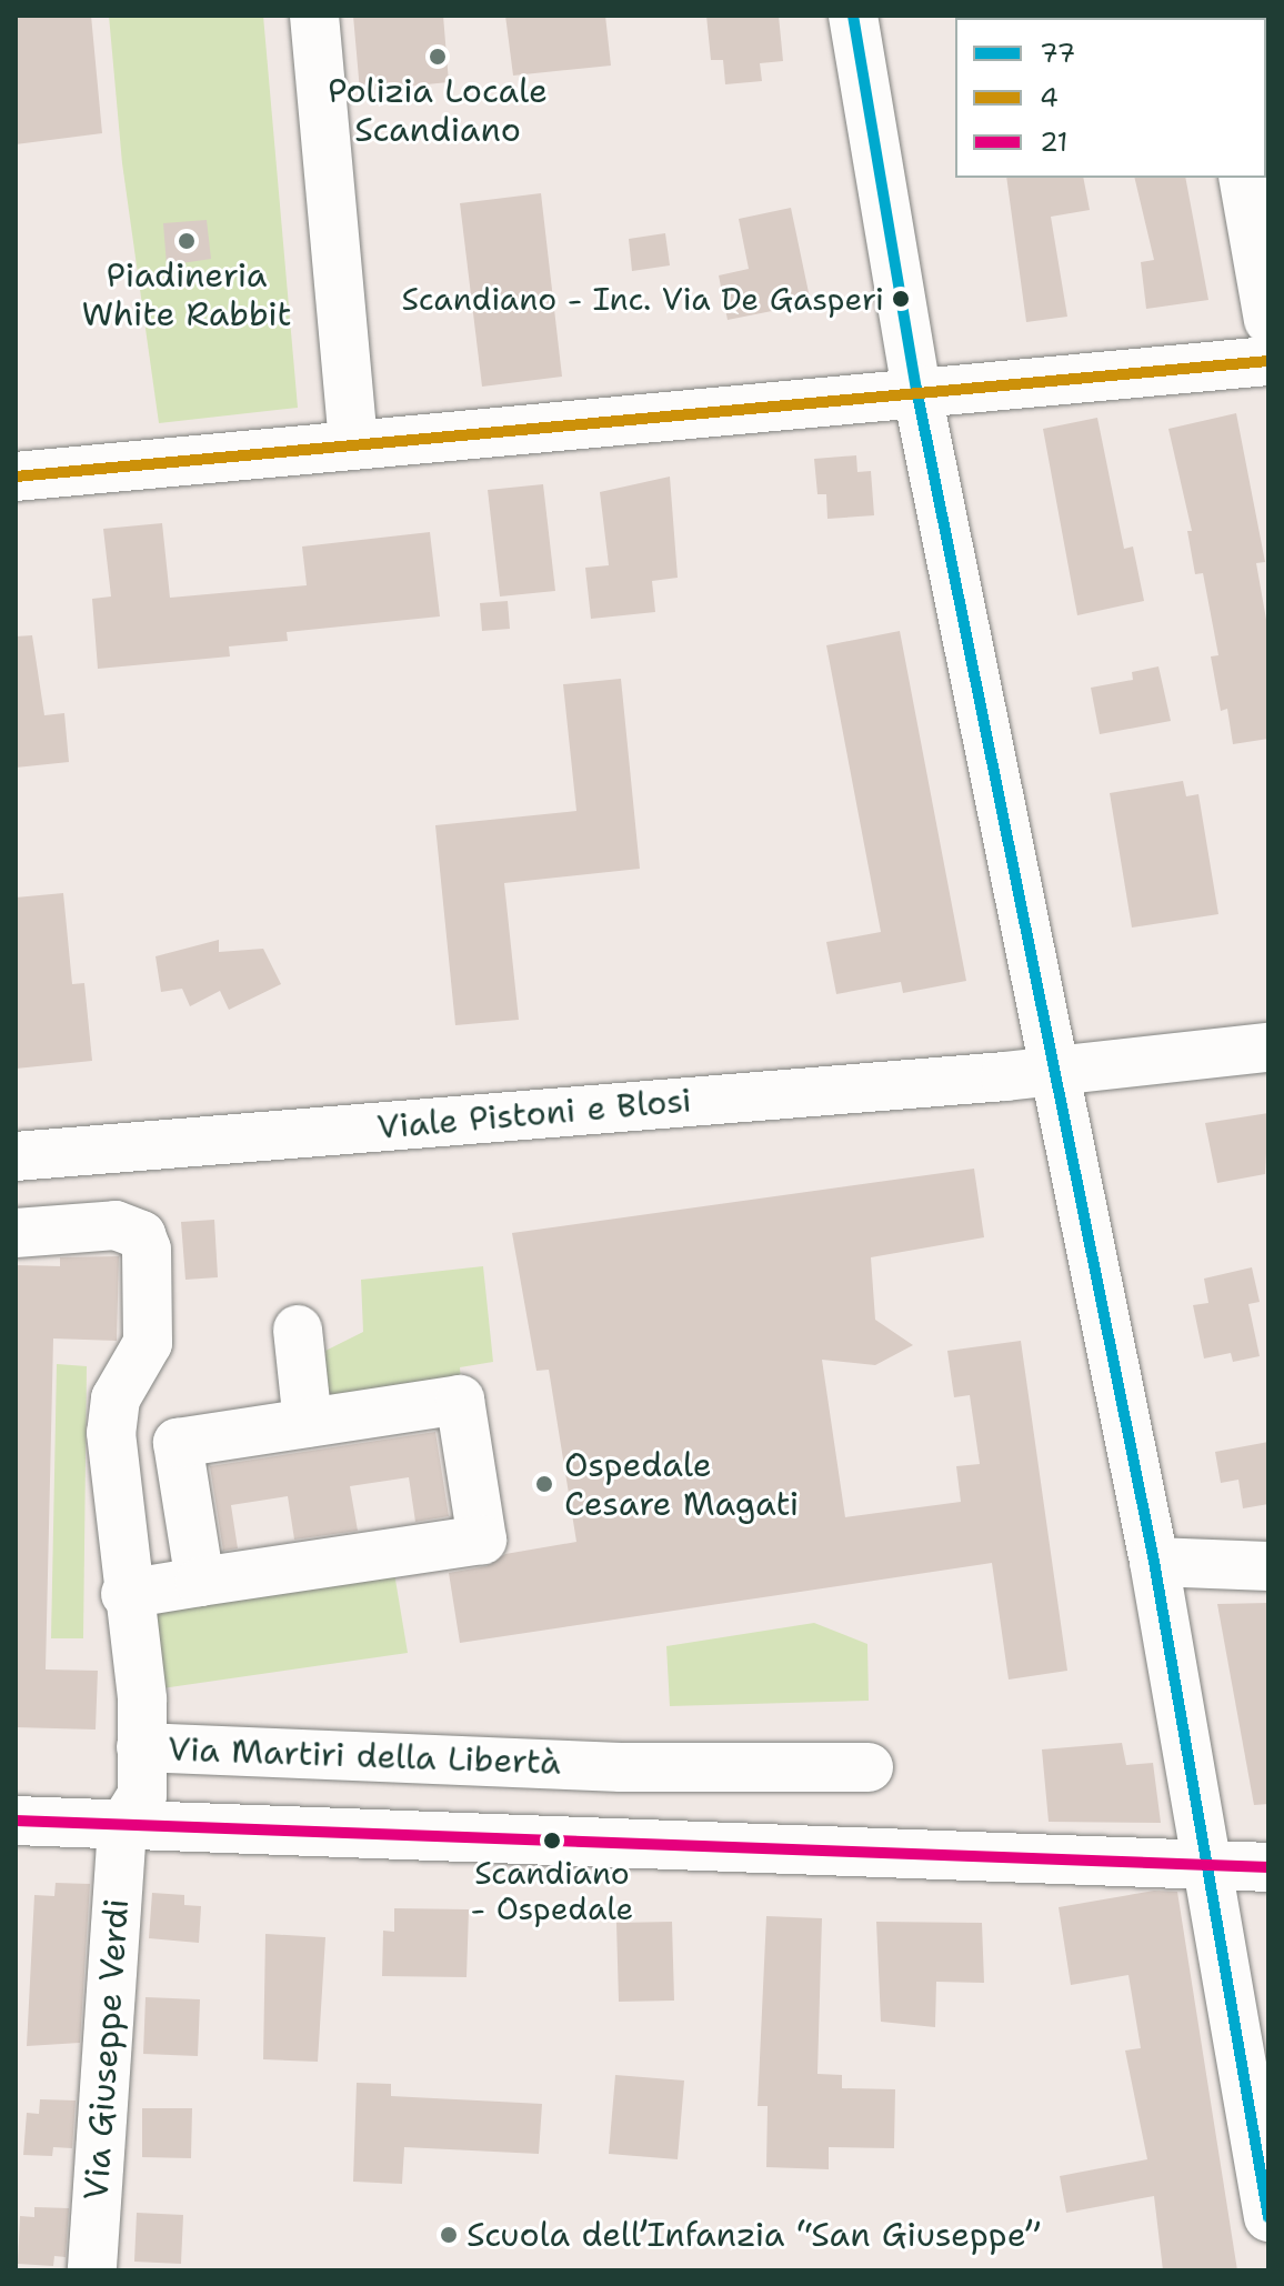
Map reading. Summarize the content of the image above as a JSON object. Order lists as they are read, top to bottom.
{
  "streets": {
    "street": ["Viale Pistoni e Blosi", "Via Martiri della Libertà", "Via Giuseppe Verdi"]
  },
  "crossings": [
    ["Via Martiri della Libertà", "Via Giuseppe Verdi"]
  ],
  "places": [
    "Polizia Locale Scandiano",
    "Piadineria White Rabbit",
    "Scandiano - Inc. Via De Gasperi",
    "Ospedale Cesare Magati",
    "Scandiano - Ospedale",
    "Scuola dell’Infanzia “San Giuseppe”"
  ],
  "lines": ["transit line 77", "transit line 4", "transit line 21"],
  "legend": ["77", "4", "21"]
}
